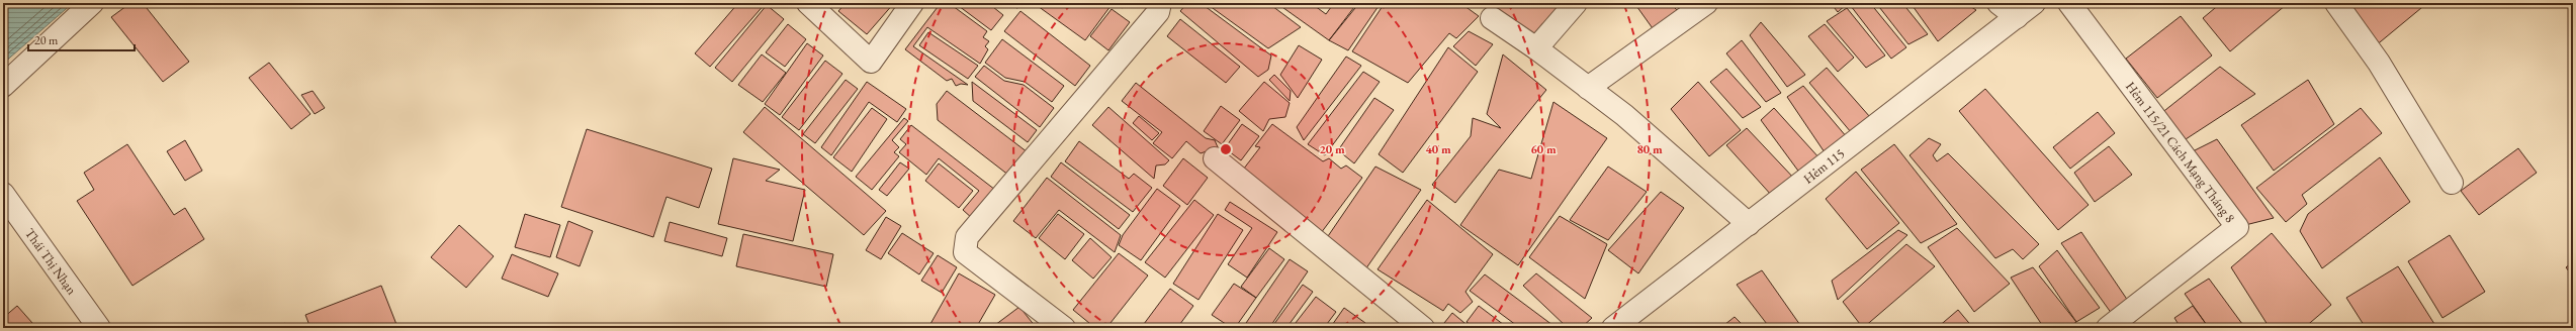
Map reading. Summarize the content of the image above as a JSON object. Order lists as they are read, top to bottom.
{
  "streets": {
    "street": ["Hẻm 115/21 Cách Mạng Tháng 8", "Hẻm 115", "Thái Thị Nhạn"]
  },
  "scale_bar": "20 m",
  "rings": [
    "20 m",
    "40 m",
    "60 m",
    "80 m"
  ]
}
